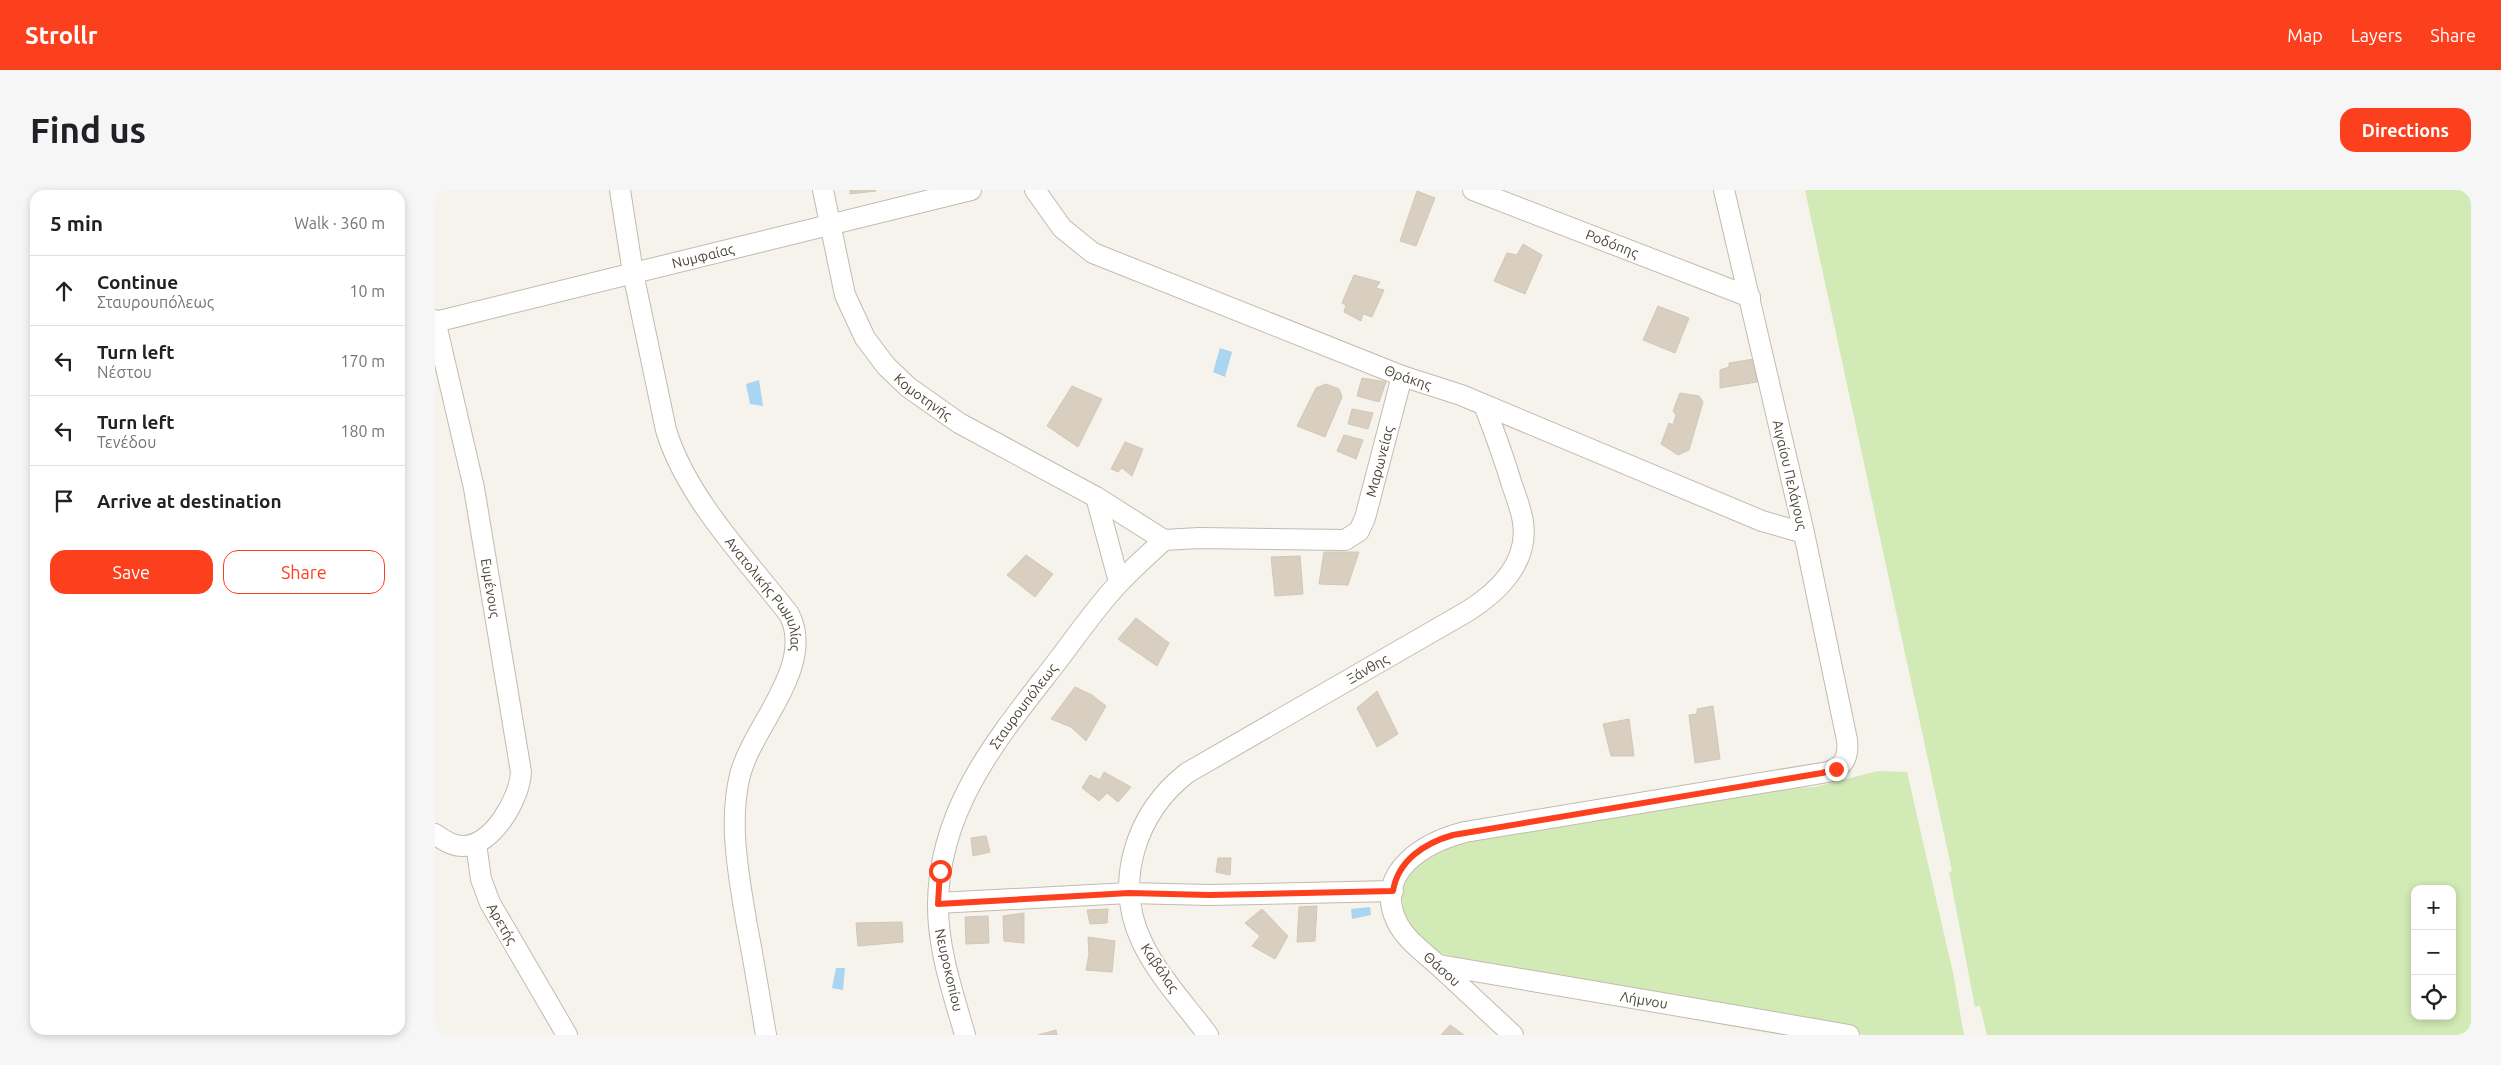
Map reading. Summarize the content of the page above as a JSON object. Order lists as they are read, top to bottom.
{
  "streets": {
    "street": [
      "Ροδόπης",
      "Νυμφαίας",
      "Θράκης",
      "Κομοτηνής",
      "Μαρωνείας",
      "Αιγαίου Πελάγους",
      "Ευμένους",
      "Ανατολικής Ρωμυλίας",
      "Ξάνθης",
      "Σταυρουπόλεως",
      "Αρετής",
      "Καβάλας",
      "Θάσου",
      "Νευροκοπίου",
      "Λήμνου"
    ]
  },
  "crossings": [
    ["Ροδόπης", "Αιγαίου Πελάγους"],
    ["Νυμφαίας", "Κομοτηνής"],
    ["Νυμφαίας", "Ευμένους"],
    ["Νυμφαίας", "Ανατολικής Ρωμυλίας"],
    ["Θράκης", "Μαρωνείας"],
    ["Θράκης", "Αιγαίου Πελάγους"],
    ["Θράκης", "Ξάνθης"],
    ["Κομοτηνής", "Μαρωνείας"],
    ["Κομοτηνής", "Σταυρουπόλεως"],
    ["Μαρωνείας", "Σταυρουπόλεως"],
    ["Αιγαίου Πελάγους", "Θάσου"],
    ["Ευμένους", "Αρετής"],
    ["Ξάνθης", "Καβάλας"],
    ["Σταυρουπόλεως", "Νευροκοπίου"],
    ["Θάσου", "Λήμνου"]
  ],
  "page": {
    "header": "Strollr",
    "nav": ["Map", "Layers", "Share"],
    "buttons": [
      "Directions",
      ["Save", "Share"]
    ],
    "title": "Find us",
    "heading": ["5 min", "Walk · 360 m"],
    "list": [
      ["Continue", "Σταυρουπόλεως", "10 m"],
      ["Turn left", "Νέστου", "170 m"],
      ["Turn left", "Τενέδου", "180 m"],
      "Arrive at destination"
    ],
    "map_buttons": ["+", "−"]
  }
}
